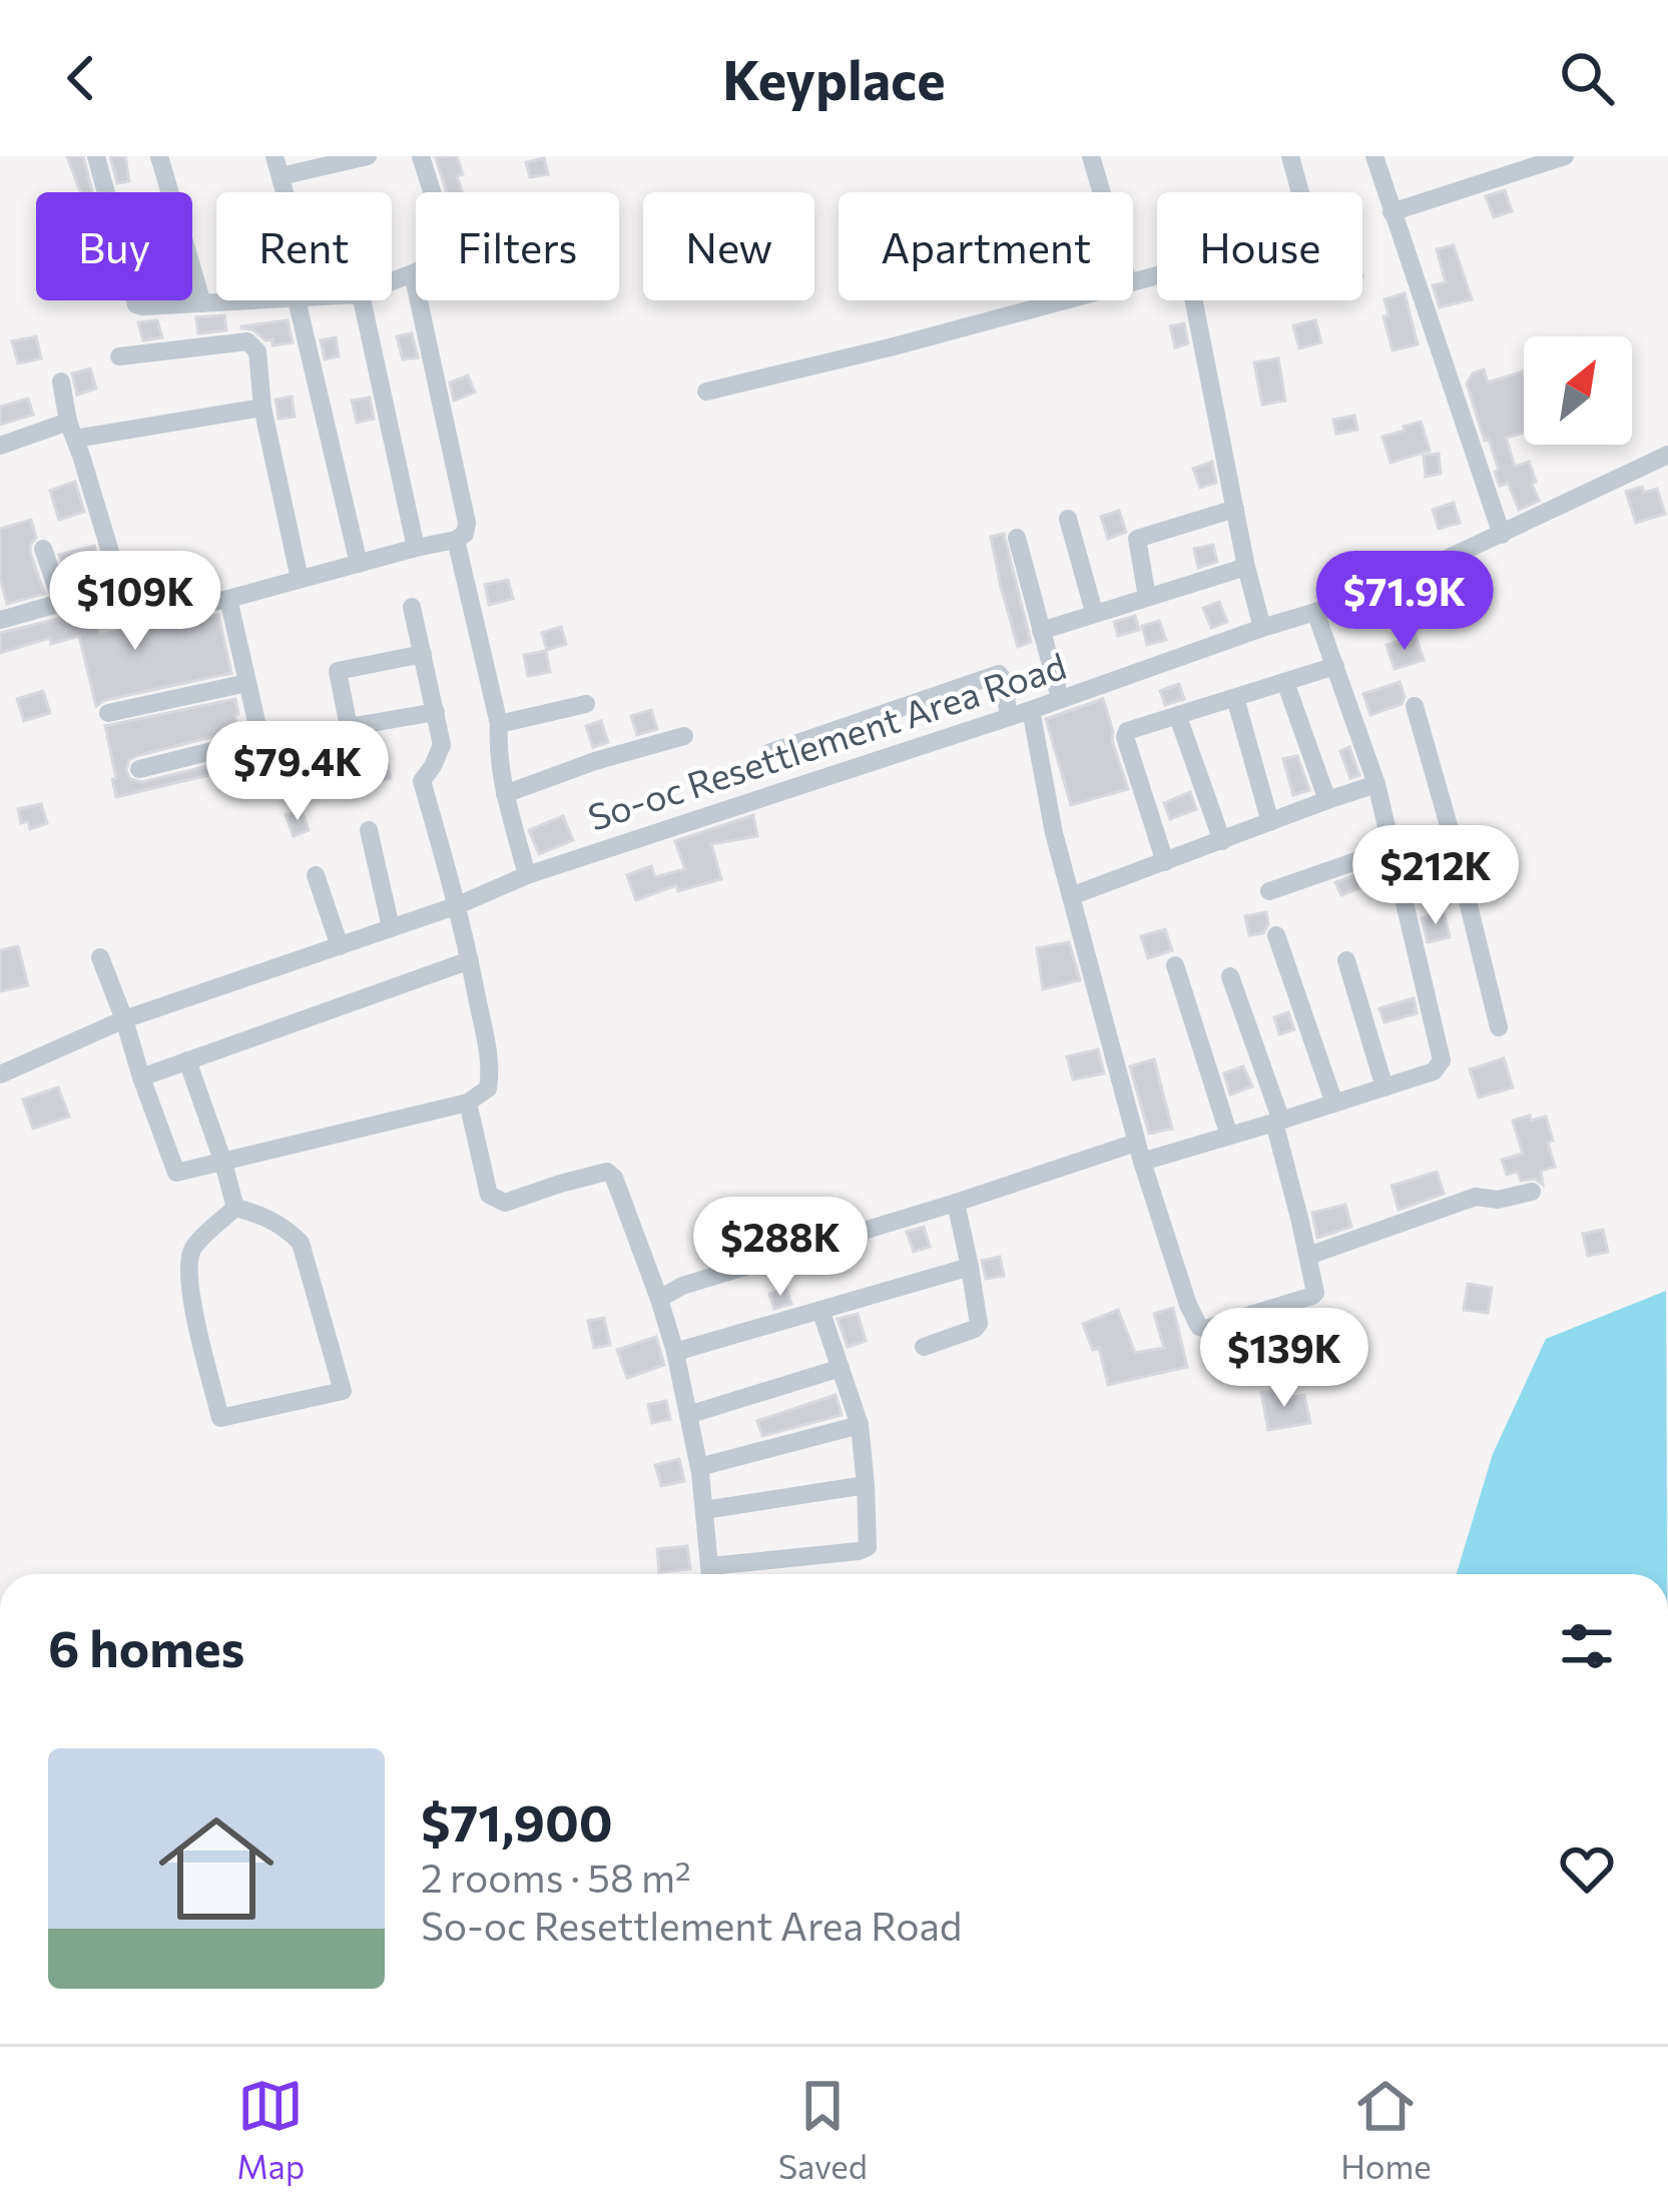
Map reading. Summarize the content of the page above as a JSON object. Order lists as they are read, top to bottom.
{
  "streets": {
    "street": ["So-oc Resettlement Area Road"]
  },
  "north": "top right",
  "page": {
    "header": "Keyplace",
    "chip": [
      "Buy",
      "Rent",
      "Filters",
      "New",
      "Apartment",
      "House"
    ],
    "price": [
      "$109K",
      "$71.9K",
      "$79.4K",
      "$212K",
      "$288K",
      "$139K"
    ],
    "heading": "6 homes",
    "list": [
      {
        "name": "$71,900",
        "note": "2 rooms · 58 m² · So-oc Resettlement Area Road"
      }
    ],
    "tabs": ["Map", "Saved", "Home"]
  }
}
